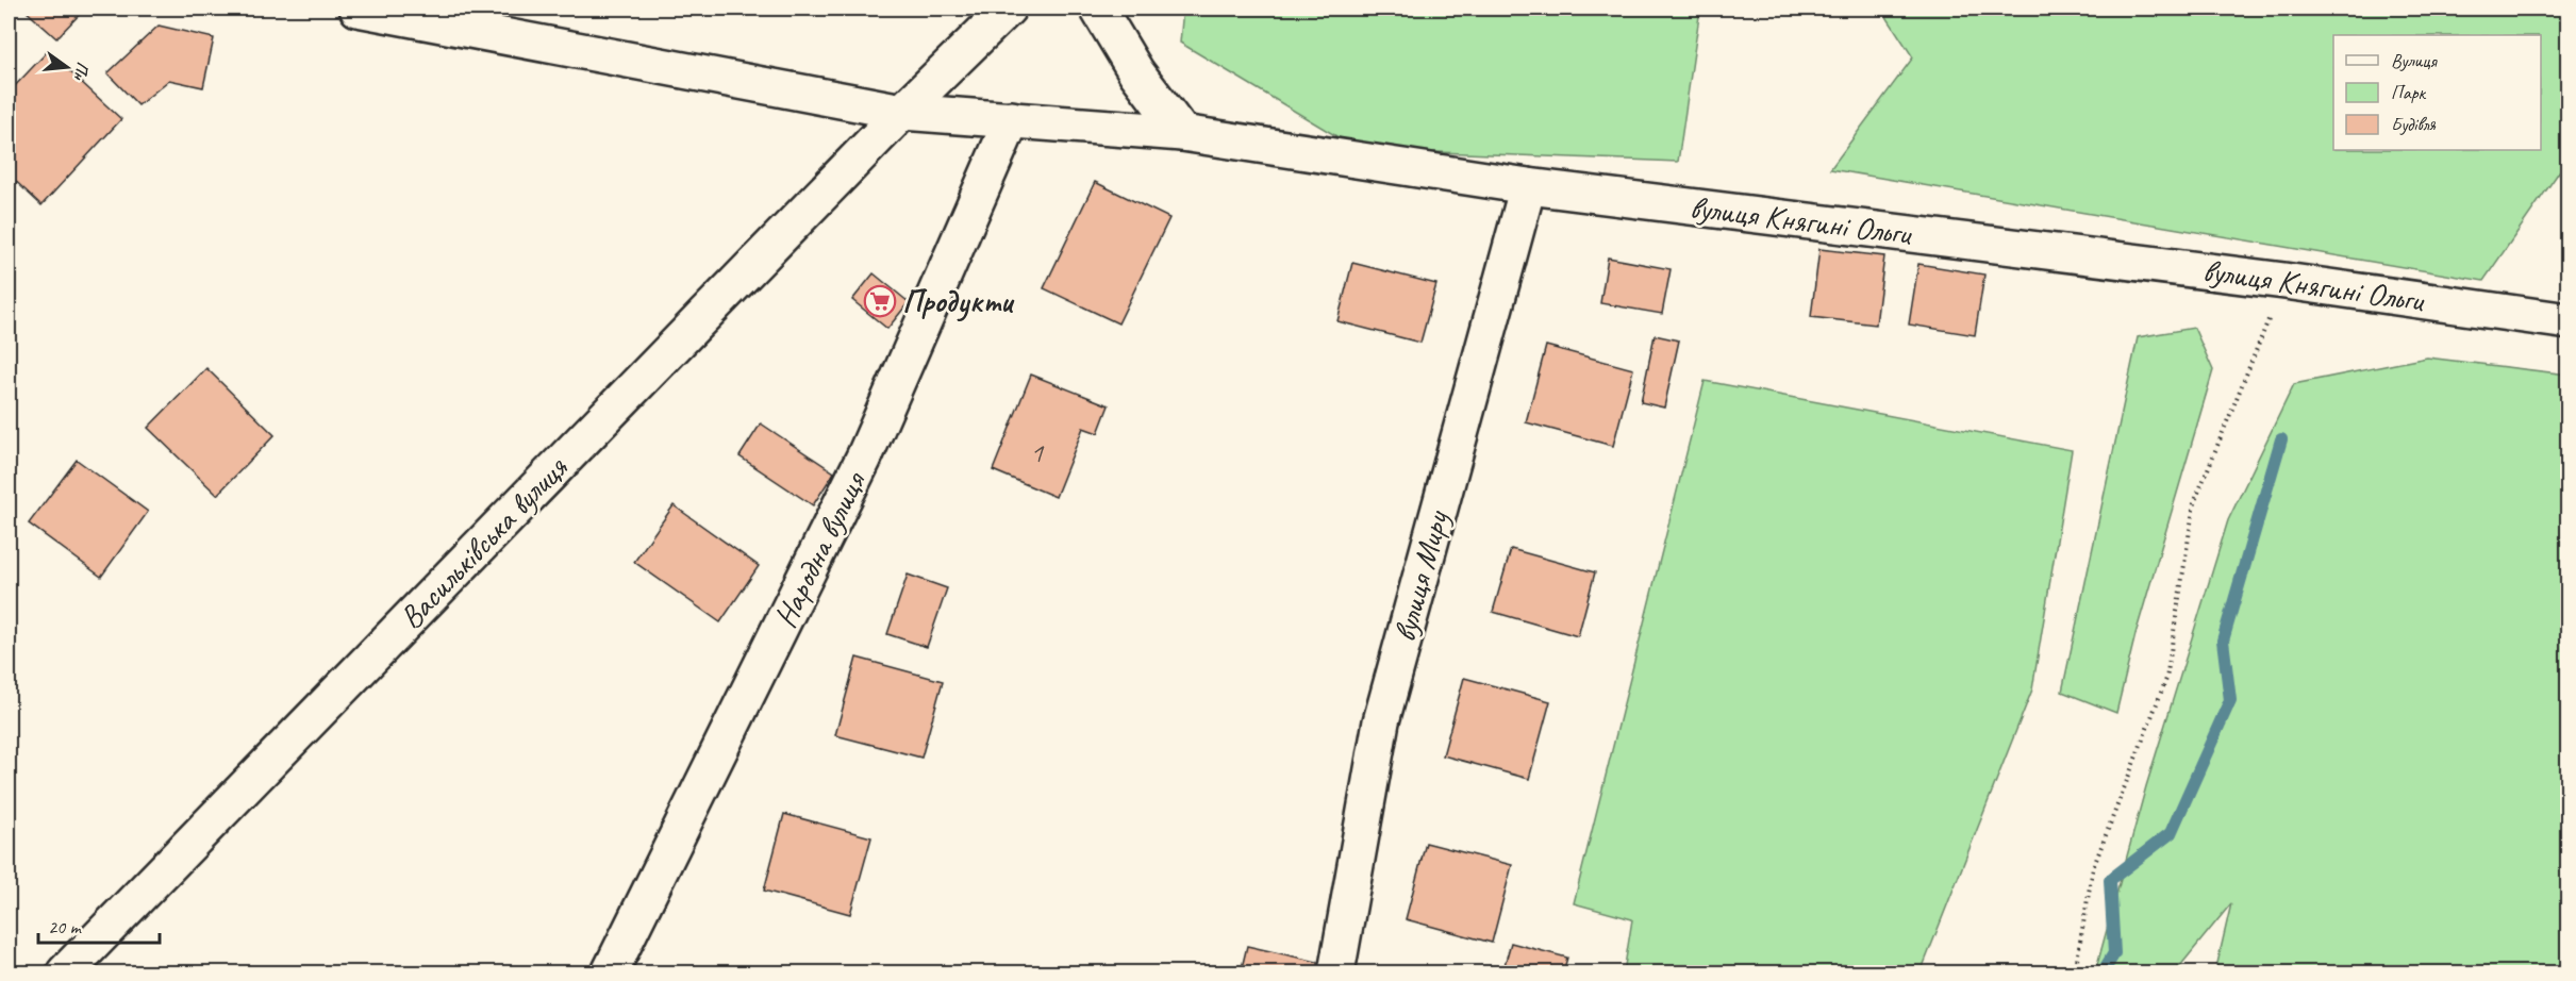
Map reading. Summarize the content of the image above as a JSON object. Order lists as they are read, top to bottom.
{
  "streets": {
    "street": [
      "вулиця Княгині Ольги",
      "Васильківська вулиця",
      "Народна вулиця",
      "вулиця Миру"
    ]
  },
  "crossings": [
    ["вулиця Княгині Ольги", "Васильківська вулиця"],
    ["вулиця Княгині Ольги", "Народна вулиця"],
    ["вулиця Княгині Ольги", "вулиця Миру"]
  ],
  "places": {
    "supermarket": ["Продукти"]
  },
  "house_numbers": ["1"],
  "legend": ["Вулиця", "Парк", "Будівля"],
  "scale_bar": "20 m",
  "north": "right"
}
